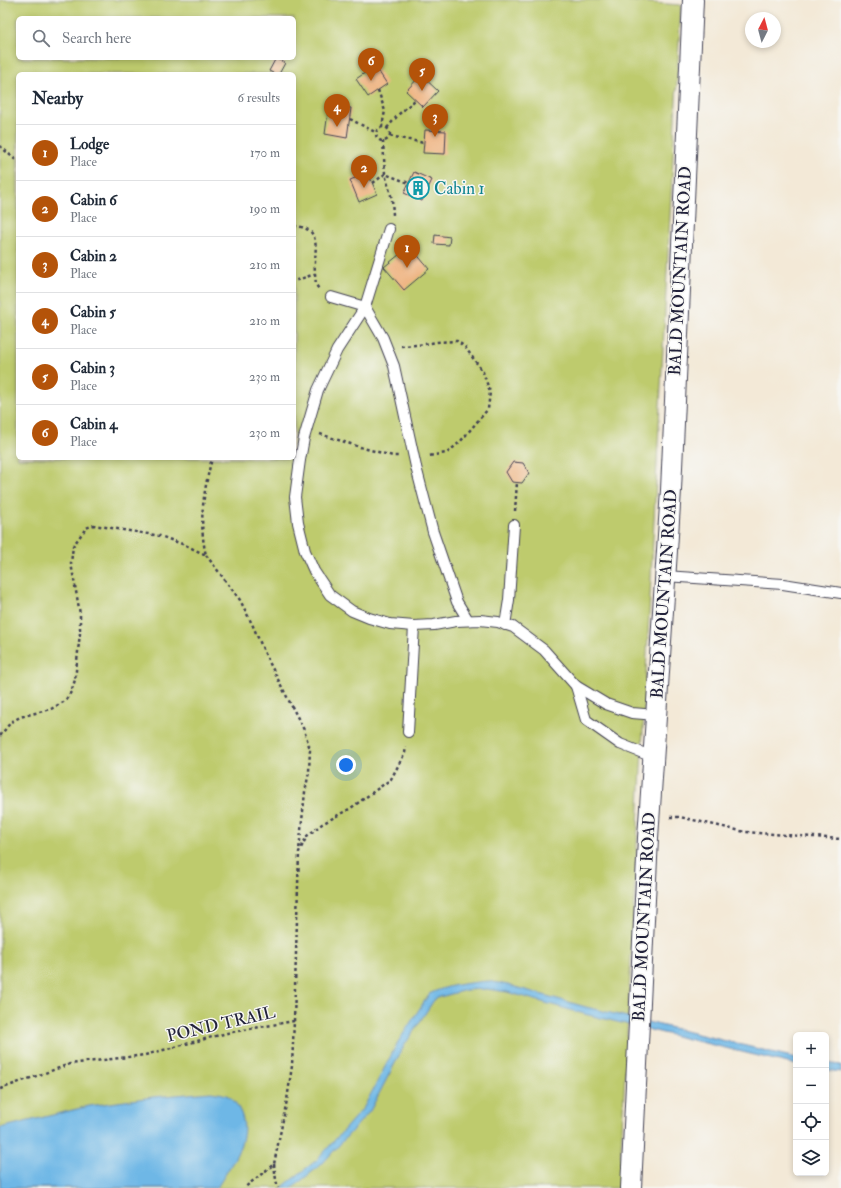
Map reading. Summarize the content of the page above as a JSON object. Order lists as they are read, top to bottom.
{
  "streets": {
    "street": ["BALD MOUNTAIN ROAD"],
    "path": ["POND TRAIL"]
  },
  "places": {
    "building": ["Cabin 1"]
  },
  "north": "top",
  "page": {
    "search": "Search here",
    "pins": [
      "6",
      "5",
      "4",
      "3",
      "2",
      "1"
    ],
    "heading": ["Nearby", "6 results"],
    "list": [
      {
        "mark": "1",
        "name": "Lodge",
        "note": "Place",
        "value": "170 m"
      },
      {
        "mark": "2",
        "name": "Cabin 6",
        "note": "Place",
        "value": "190 m"
      },
      {
        "mark": "3",
        "name": "Cabin 2",
        "note": "Place",
        "value": "210 m"
      },
      {
        "mark": "4",
        "name": "Cabin 5",
        "note": "Place",
        "value": "210 m"
      },
      {
        "mark": "5",
        "name": "Cabin 3",
        "note": "Place",
        "value": "230 m"
      },
      {
        "mark": "6",
        "name": "Cabin 4",
        "note": "Place",
        "value": "230 m"
      }
    ],
    "map_buttons": ["+", "−"]
  }
}
